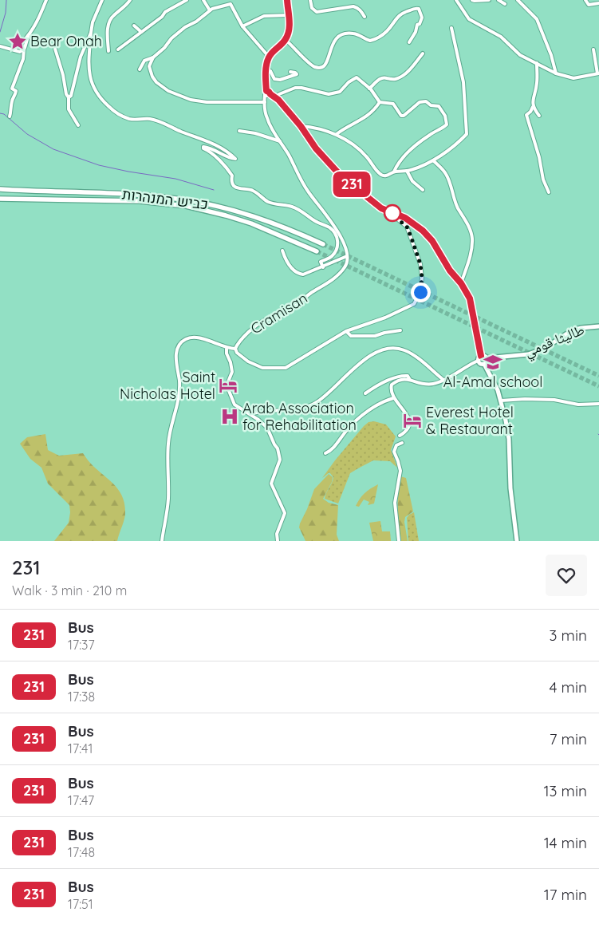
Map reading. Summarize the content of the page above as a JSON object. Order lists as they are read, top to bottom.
{
  "streets": {
    "highway": ["כביש המנהרות"],
    "main road": ["طاليثا قومي"],
    "street": ["Cramisan"]
  },
  "places": {
    "place": ["Bear Onah"],
    "school or university": ["Al-Amal school"],
    "hotel": ["Saint Nicholas Hotel", "Everest Hotel & Restaurant"],
    "hospital": ["Arab Association for Rehabilitation"]
  },
  "lines": ["bus line 231"],
  "page": {
    "on_map": "231",
    "heading": ["231", "Walk · 3 min · 210 m"],
    "list": [
      {
        "mark": "231",
        "name": "Bus",
        "note": "17:37",
        "value": "3 min"
      },
      {
        "mark": "231",
        "name": "Bus",
        "note": "17:38",
        "value": "4 min"
      },
      {
        "mark": "231",
        "name": "Bus",
        "note": "17:41",
        "value": "7 min"
      },
      {
        "mark": "231",
        "name": "Bus",
        "note": "17:47",
        "value": "13 min"
      },
      {
        "mark": "231",
        "name": "Bus",
        "note": "17:48",
        "value": "14 min"
      },
      {
        "mark": "231",
        "name": "Bus",
        "note": "17:51",
        "value": "17 min"
      }
    ]
  }
}
